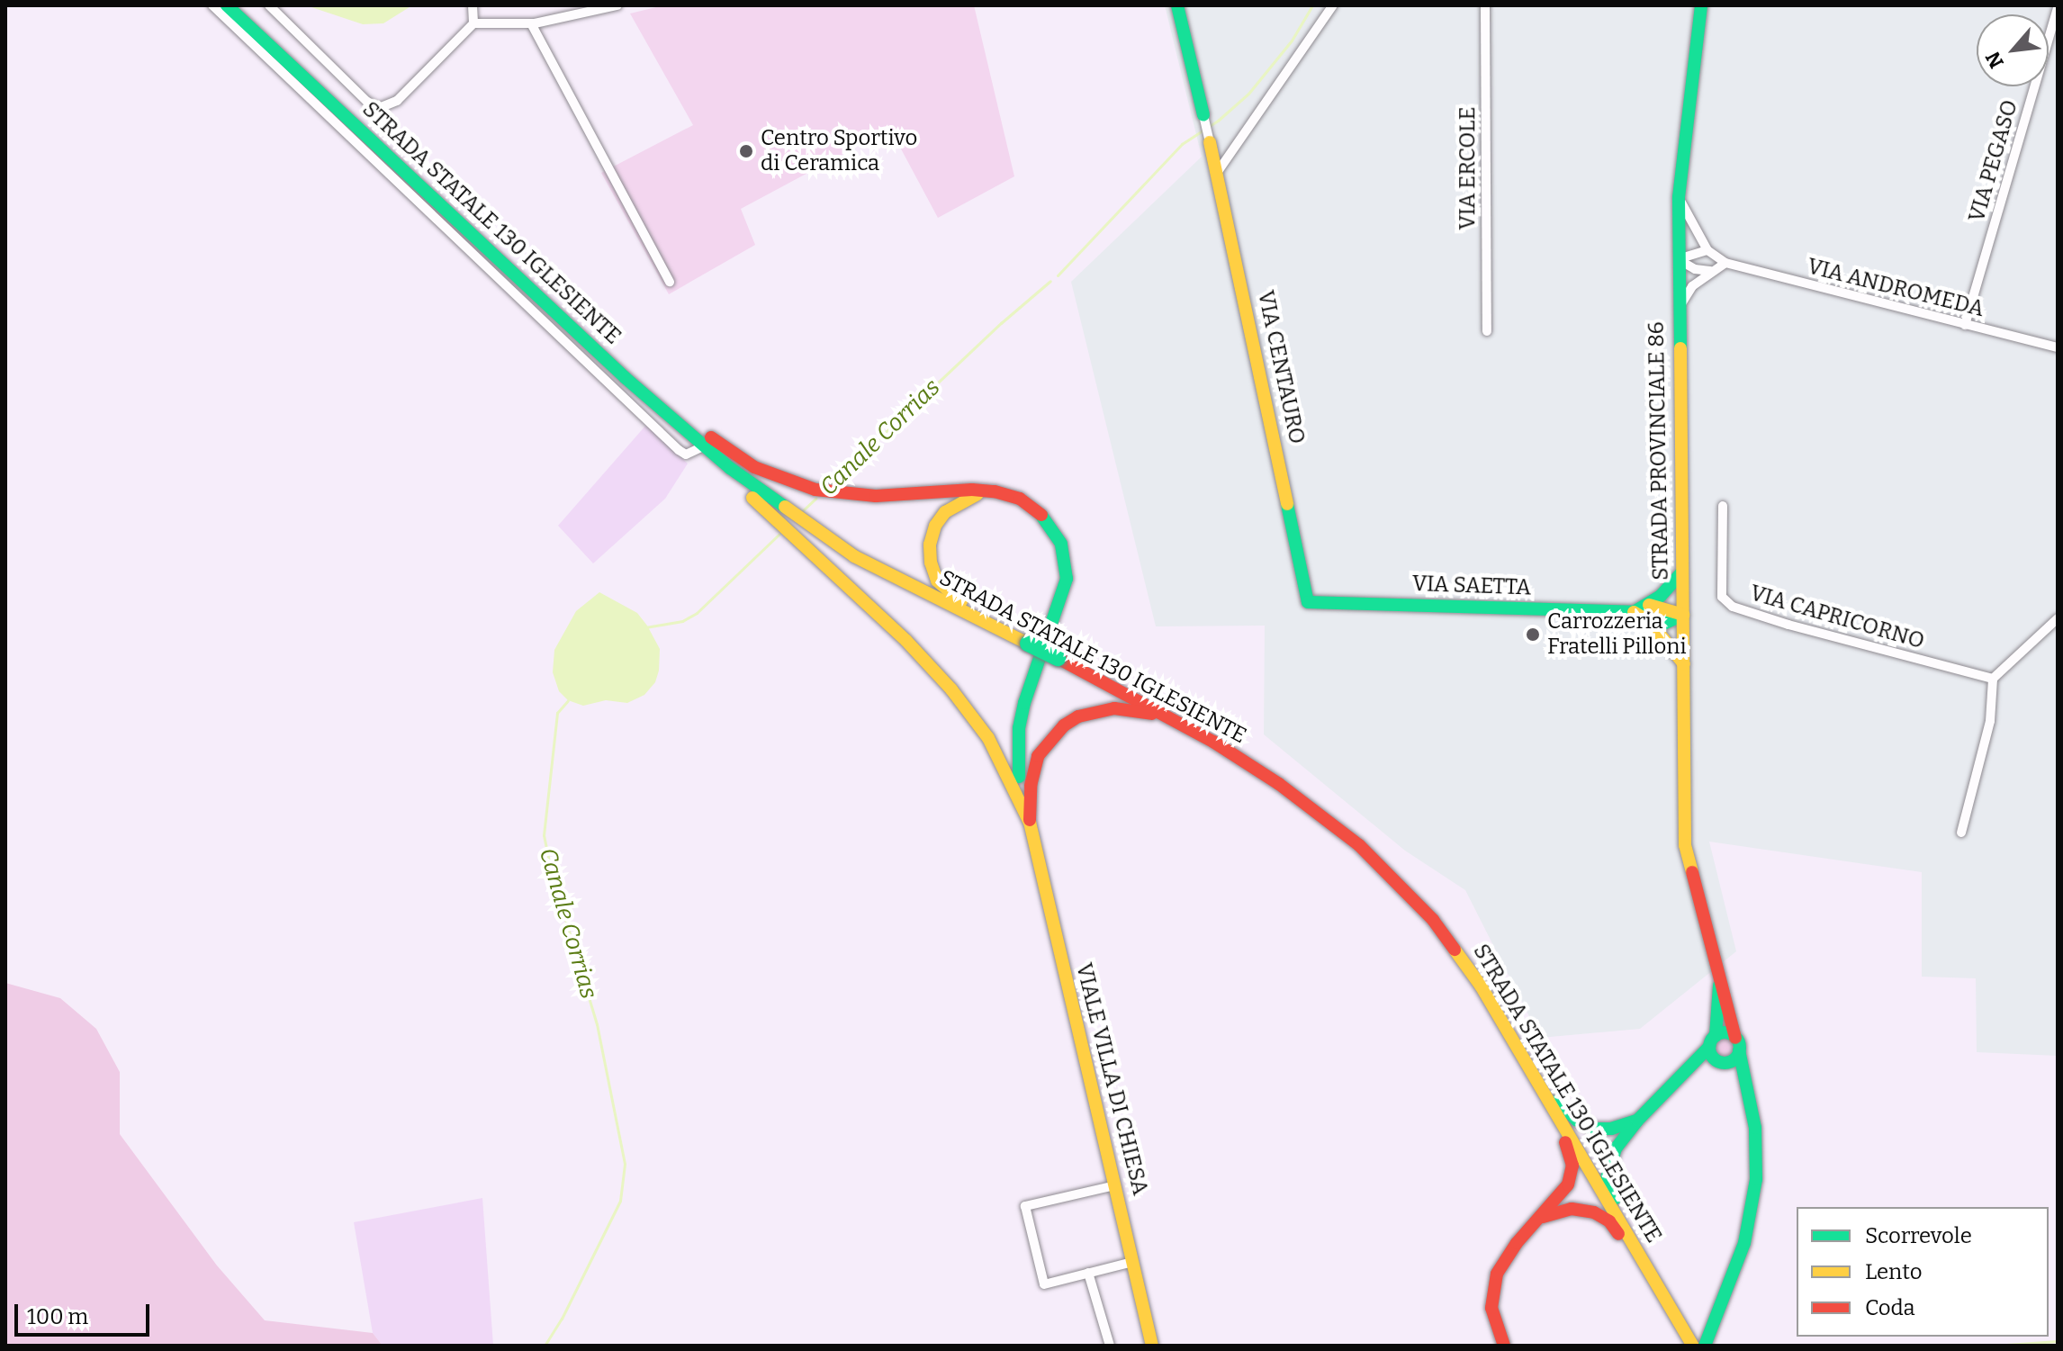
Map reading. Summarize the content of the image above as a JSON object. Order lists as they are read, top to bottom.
{
  "streets": {
    "main road": [
      "STRADA STATALE 130 IGLESIENTE",
      "VIA CENTAURO",
      "STRADA PROVINCIALE 86",
      "VIA SAETTA",
      "VIALE VILLA DI CHIESA"
    ],
    "street": [
      "VIA PEGASO",
      "VIA ERCOLE",
      "VIA ANDROMEDA",
      "VIA CAPRICORNO"
    ]
  },
  "crossings": [
    ["VIA PEGASO", "VIA ANDROMEDA"],
    ["VIA ANDROMEDA", "STRADA PROVINCIALE 86"],
    ["VIA CENTAURO", "VIA SAETTA"],
    ["STRADA PROVINCIALE 86", "VIA SAETTA"]
  ],
  "water": ["Canale Corrias"],
  "places": ["Centro Sportivo di Ceramica", "Carrozzeria Fratelli Pilloni"],
  "legend": ["Scorrevole", "Lento", "Coda"],
  "scale_bar": "100 m",
  "north": "bottom left"
}
